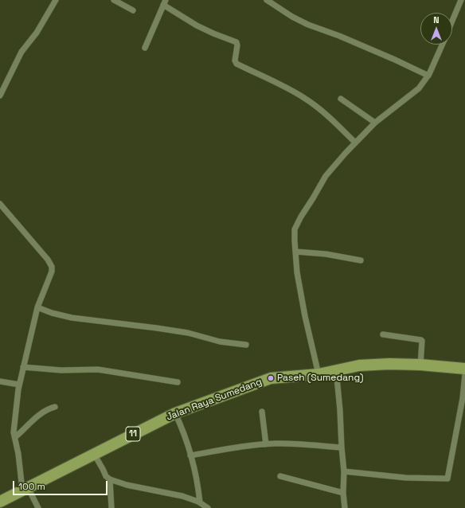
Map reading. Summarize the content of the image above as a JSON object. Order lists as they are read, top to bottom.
{
  "streets": {
    "highway": ["Jalan Raya Sumedang", "11"]
  },
  "places": ["Paseh (Sumedang)"],
  "scale_bar": "100 m",
  "north": "top"
}
